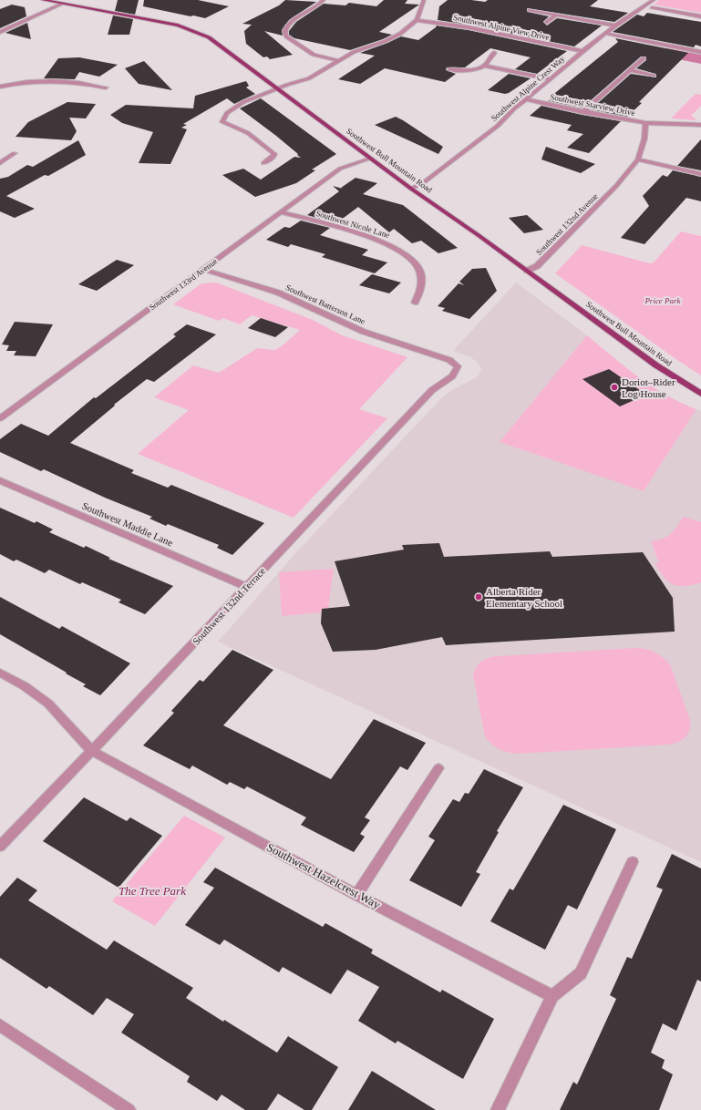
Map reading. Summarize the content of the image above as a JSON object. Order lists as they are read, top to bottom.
{
  "streets": {
    "main road": ["Southwest Bull Mountain Road"],
    "street": [
      "Southwest Alpine View Drive",
      "Southwest Alpine Crest Way",
      "Southwest Starview Drive",
      "Southwest Nicole Lane",
      "Southwest 132nd Avenue",
      "Southwest 133rd Avenue",
      "Southwest Batterson Lane",
      "Southwest Maddie Lane",
      "Southwest 132nd Terrace",
      "Southwest Hazelcrest Way"
    ]
  },
  "crossings": [
    ["Southwest Alpine View Drive", "Southwest Alpine Crest Way"],
    ["Southwest Alpine Crest Way", "Southwest Starview Drive"],
    ["Southwest Alpine Crest Way", "Southwest Bull Mountain Road"],
    ["Southwest Bull Mountain Road", "Southwest 132nd Avenue"],
    ["Southwest Bull Mountain Road", "Southwest 133rd Avenue"],
    ["Southwest Nicole Lane", "Southwest 133rd Avenue"],
    ["Southwest 133rd Avenue", "Southwest Batterson Lane"],
    ["Southwest Batterson Lane", "Southwest 132nd Terrace"],
    ["Southwest Maddie Lane", "Southwest 132nd Terrace"],
    ["Southwest 132nd Terrace", "Southwest Hazelcrest Way"]
  ],
  "parks": ["Price Park", "The Tree Park"],
  "places": ["Doriot–Rider Log House", "Alberta Rider Elementary School"]
}
